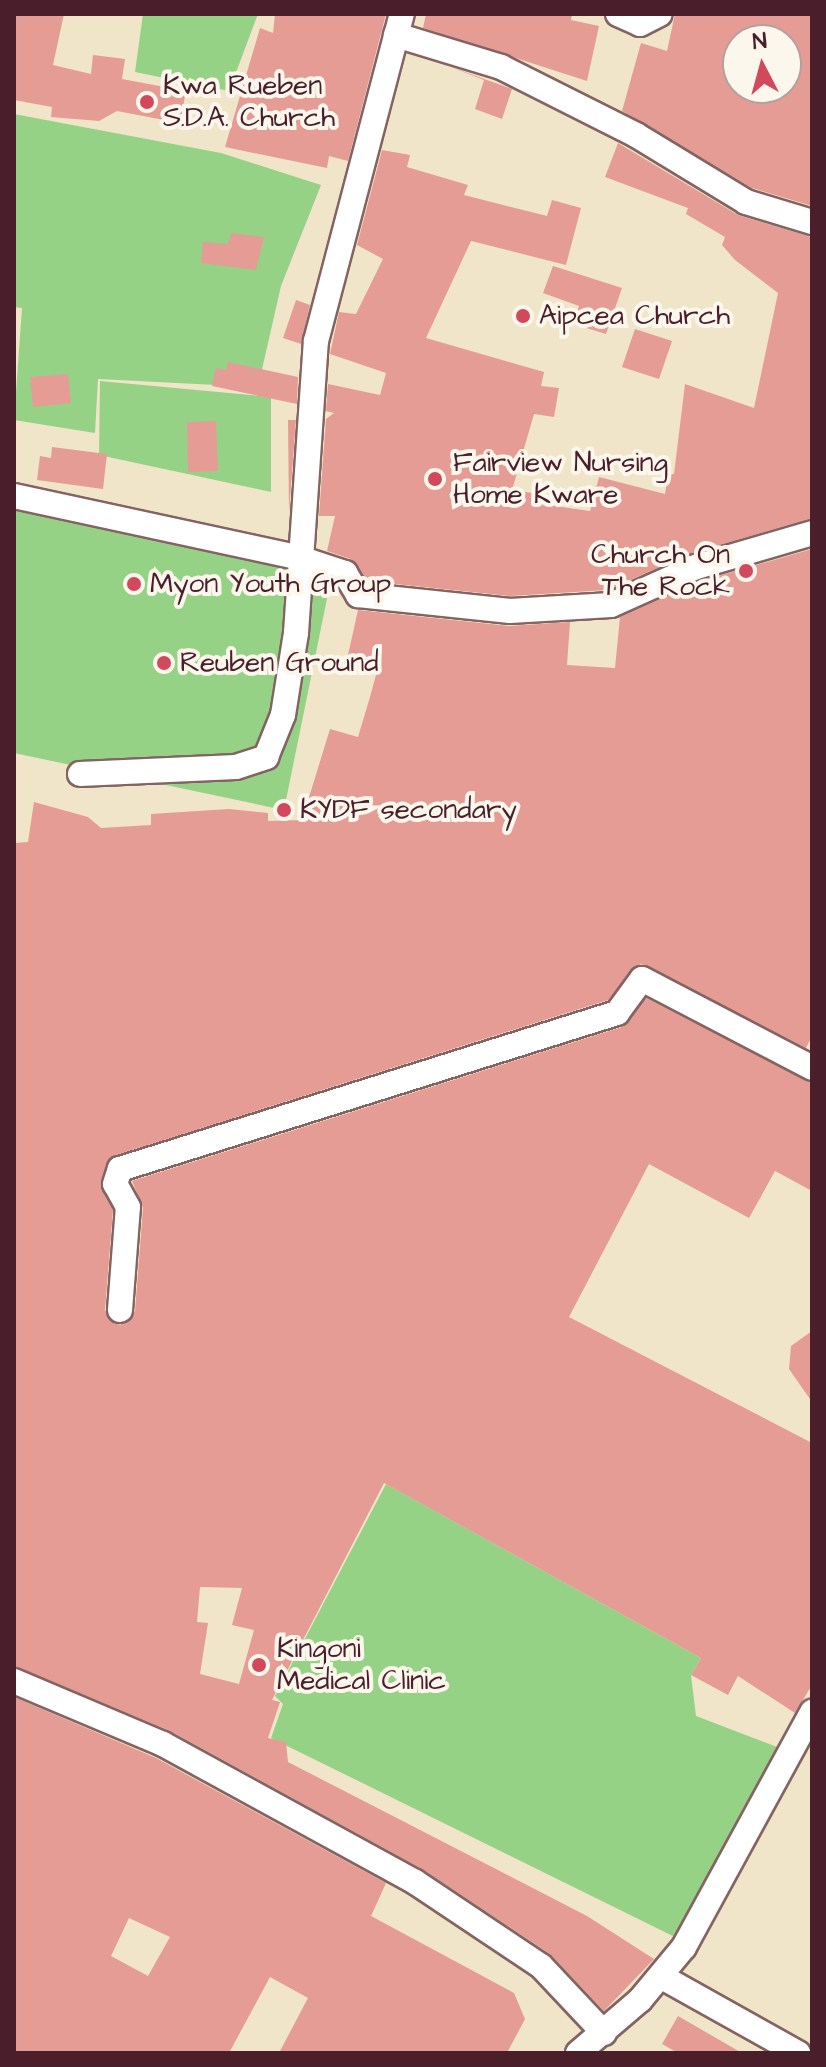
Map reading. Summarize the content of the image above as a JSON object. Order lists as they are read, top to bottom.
{
  "places": [
    "Kwa Rueben S.D.A. Church",
    "Aipcea Church",
    "Fairview Nursing Home Kware",
    "Church On The Rock",
    "Myon Youth Group",
    "Reuben Ground",
    "KYDF secondary",
    "Kingoni Medical Clinic"
  ],
  "north": "top"
}
